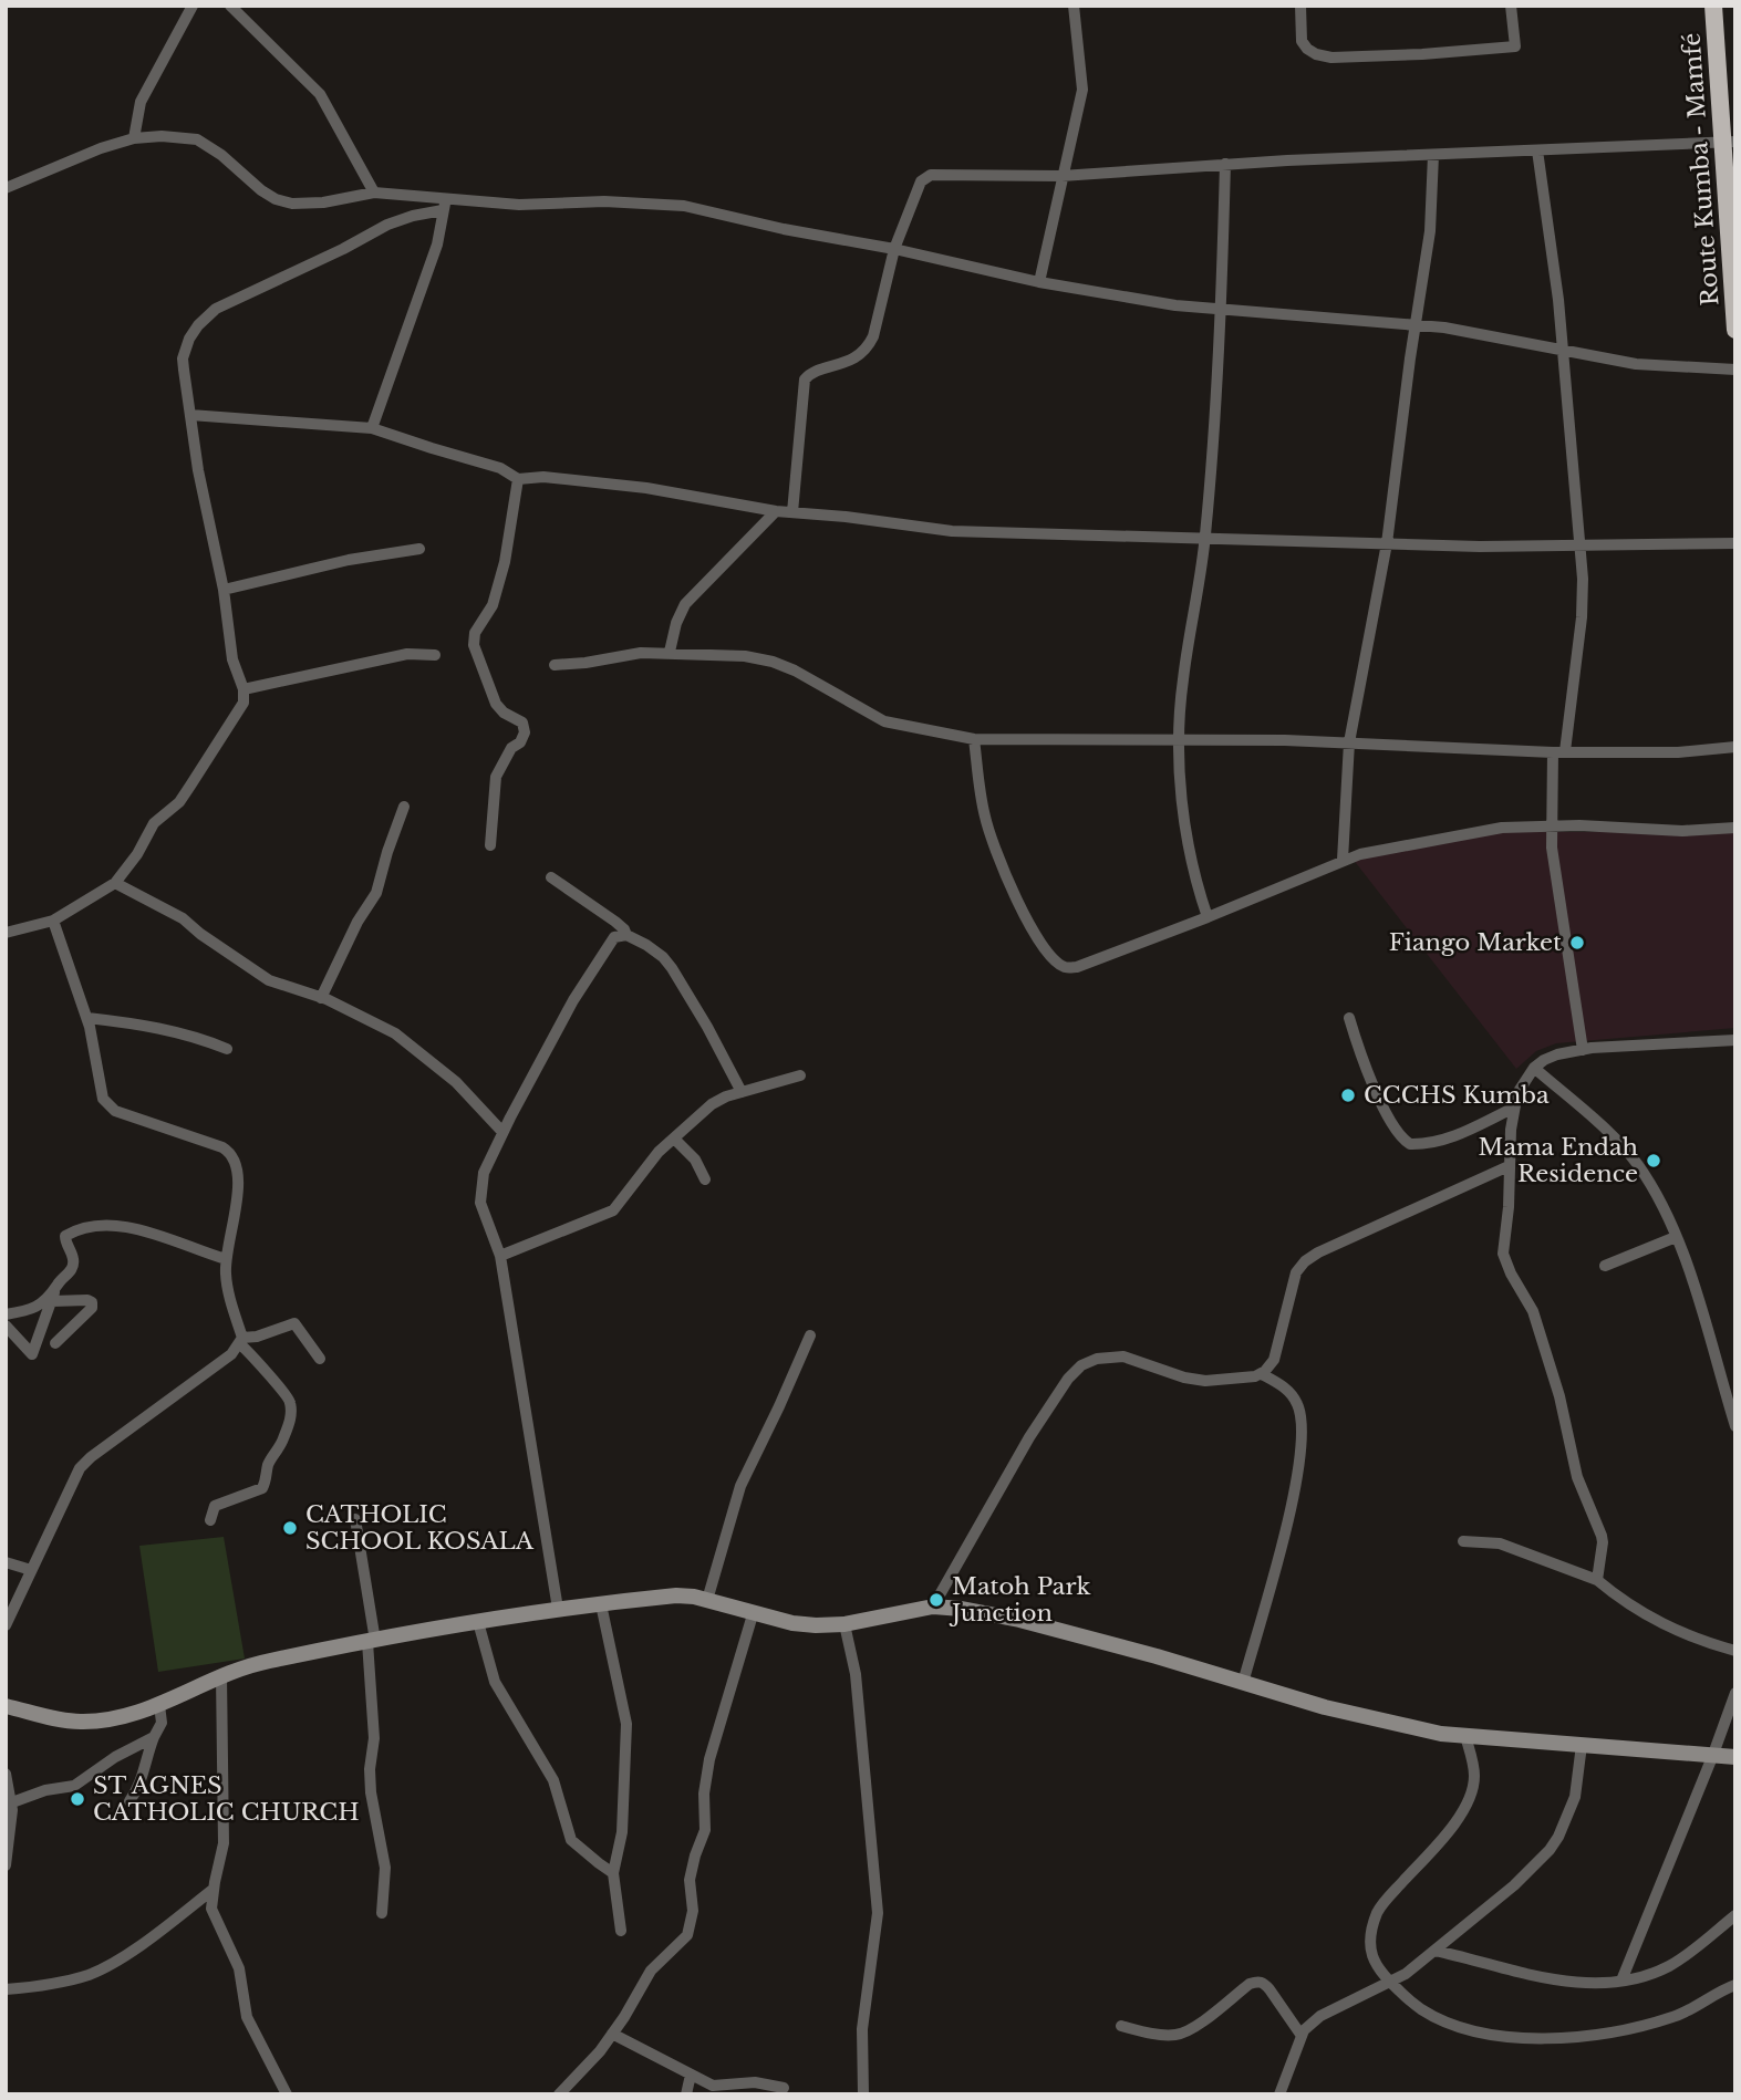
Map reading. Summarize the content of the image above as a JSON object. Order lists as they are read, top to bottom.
{
  "streets": {
    "highway": ["Route Kumba - Mamfé"]
  },
  "places": [
    "Fiango Market",
    "CCCHS Kumba",
    "Mama Endah Residence",
    "CATHOLIC SCHOOL KOSALA",
    "Matoh Park Junction",
    "ST AGNES CATHOLIC CHURCH"
  ]
}
